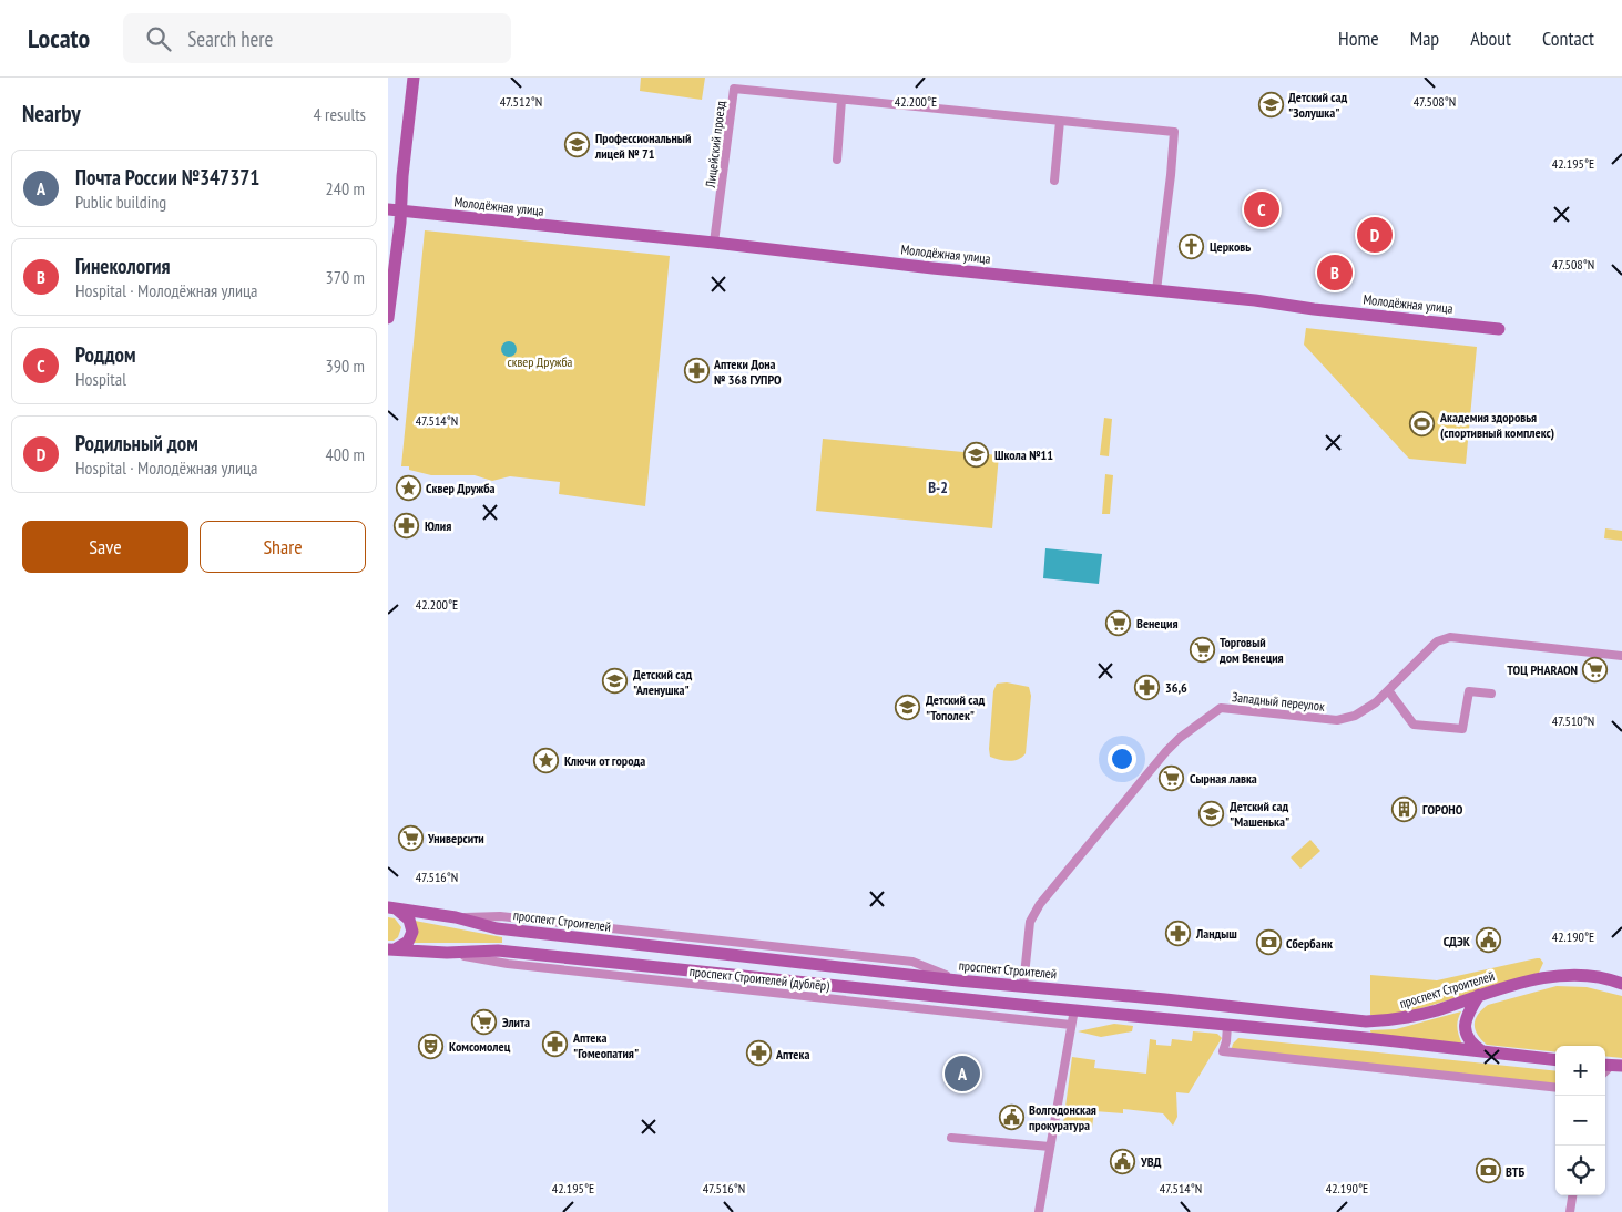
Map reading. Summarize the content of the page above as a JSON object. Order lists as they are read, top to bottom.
{
  "streets": {
    "main road": ["Молодёжная улица", "проспект Строителей"],
    "street": ["Лицейский проезд", "Западный переулок", "проспект Строителей (дублёр)"]
  },
  "crossings": [
    ["Лицейский проезд", "Молодёжная улица"],
    ["Западный переулок", "проспект Строителей"]
  ],
  "districts": ["В-2"],
  "parks": ["сквер Дружба"],
  "places": {
    "school or university": [
      "Детский сад \"Золушка\"",
      "Профессиональный лицей № 71",
      "Школа №11",
      "Детский сад \"Аленушка\"",
      "Детский сад \"Тополек\"",
      "Детский сад \"Машенька\""
    ],
    "church": ["Церковь"],
    "pharmacy": [
      "Аптеки Дона № 368 ГУПРО",
      "Юлия",
      "36,6",
      "Ландыш",
      "Аптека \"Гомеопатия\"",
      "Аптека"
    ],
    "sports": ["Академия здоровья (спортивный комплекс)"],
    "place": ["Сквер Дружба", "Ключи от города"],
    "supermarket": [
      "Венеция",
      "Торговый дом Венеция",
      "ТОЦ PHARAON",
      "Сырная лавка",
      "Университи",
      "Элита"
    ],
    "building": ["ГОРОНО"],
    "public building": ["СДЭК", "Волгодонская прокуратура", "УВД"],
    "bank": ["Сбербанк", "ВТБ"],
    "theatre": ["Комсомолец"]
  },
  "page": {
    "header": "Locato",
    "search": "Search here",
    "nav": [
      "Home",
      "Map",
      "About",
      "Contact"
    ],
    "heading": ["Nearby", "4 results"],
    "list": [
      {
        "mark": "A",
        "name": "Почта России №347371",
        "note": "Public building",
        "value": "240 m"
      },
      {
        "mark": "B",
        "name": "Гинекология",
        "note": "Hospital · Молодёжная улица",
        "value": "370 m"
      },
      {
        "mark": "C",
        "name": "Роддом",
        "note": "Hospital",
        "value": "390 m"
      },
      {
        "mark": "D",
        "name": "Родильный дом",
        "note": "Hospital · Молодёжная улица",
        "value": "400 m"
      }
    ],
    "pins": [
      "C",
      "D",
      "B",
      "A"
    ],
    "buttons": ["Save", "Share"],
    "map_buttons": ["+", "−"]
  },
  "coordinates": [
    "47.512°N",
    "42.200°E",
    "47.508°N",
    "42.195°E",
    "47.514°N",
    "47.510°N",
    "47.516°N",
    "42.190°E"
  ]
}
